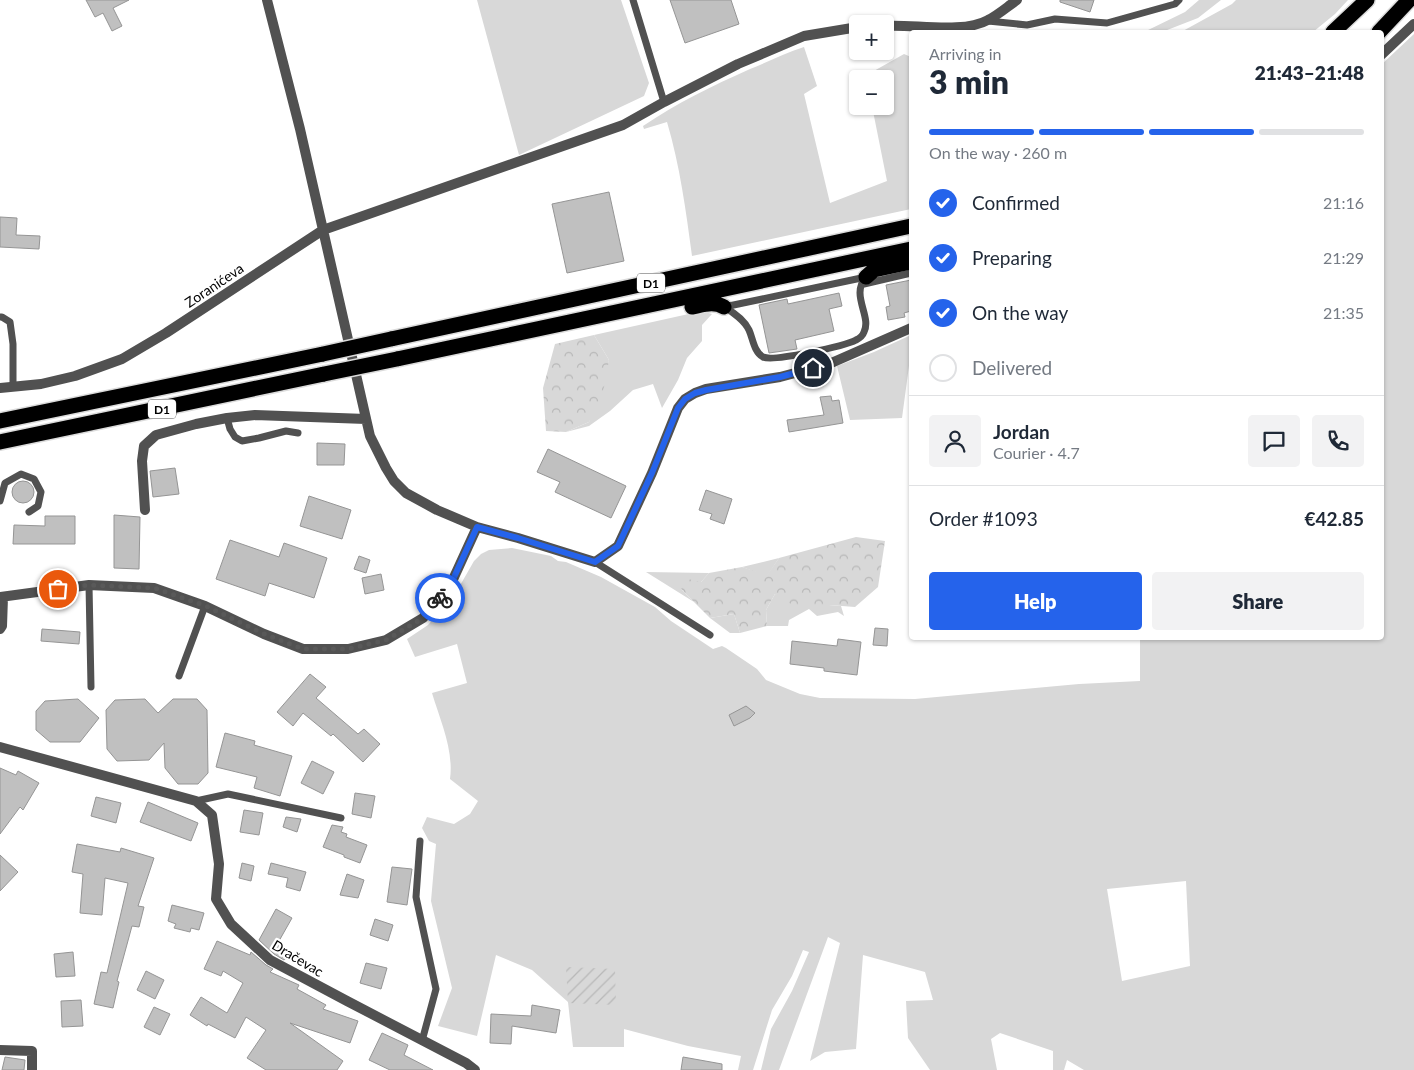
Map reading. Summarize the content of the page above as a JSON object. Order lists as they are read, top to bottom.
{
  "streets": {
    "highway": ["D1"],
    "street": ["Zoranićeva", "Dračevac"]
  },
  "page": {
    "map_buttons": ["+", "−"],
    "heading": ["3 min", "Arriving in", "21:43–21:48"],
    "panel": [
      "Jordan",
      "Courier · 4.7",
      "Order #1093",
      "€42.85"
    ],
    "bar": "On the way · 260 m",
    "list": [
      ["Confirmed", "21:16"],
      ["Preparing", "21:29"],
      ["On the way", "21:35"],
      "Delivered"
    ],
    "buttons": ["Help", "Share"]
  }
}
